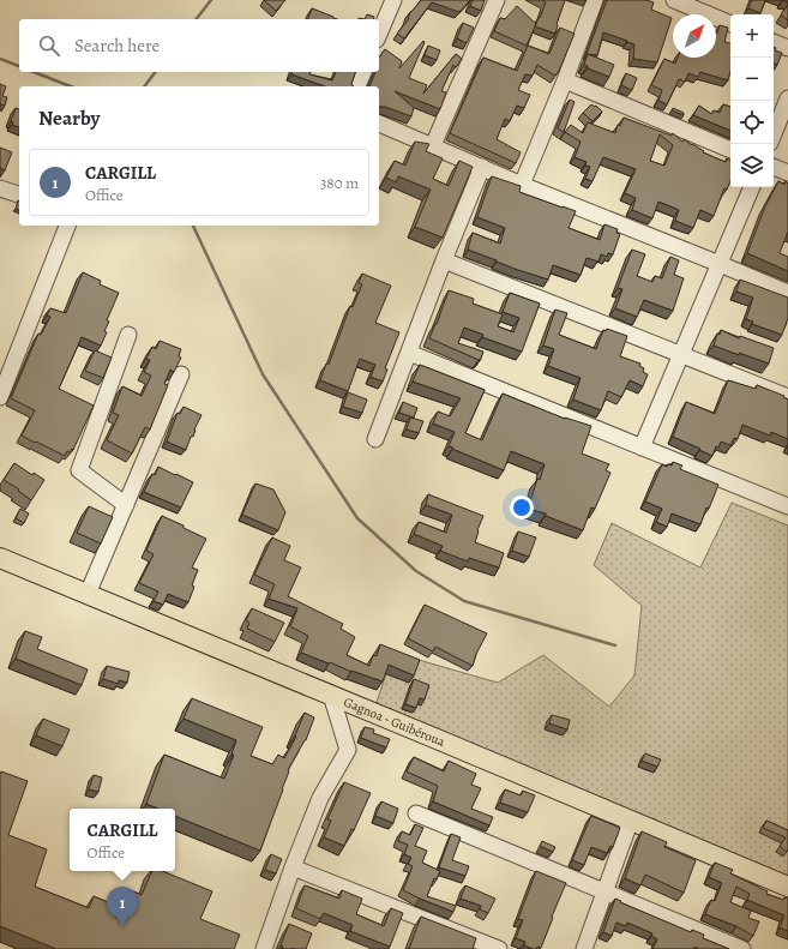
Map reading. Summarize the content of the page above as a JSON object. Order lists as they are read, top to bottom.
{
  "streets": {
    "main road": ["Gagnoa - Guibéroua"]
  },
  "north": "top right",
  "page": {
    "map_buttons": ["+", "−"],
    "search": "Search here",
    "heading": "Nearby",
    "list": [
      {
        "mark": "1",
        "name": "CARGILL",
        "note": "Office",
        "value": "380 m"
      }
    ],
    "popup": ["CARGILL", "Office"],
    "pins": "1"
  }
}
